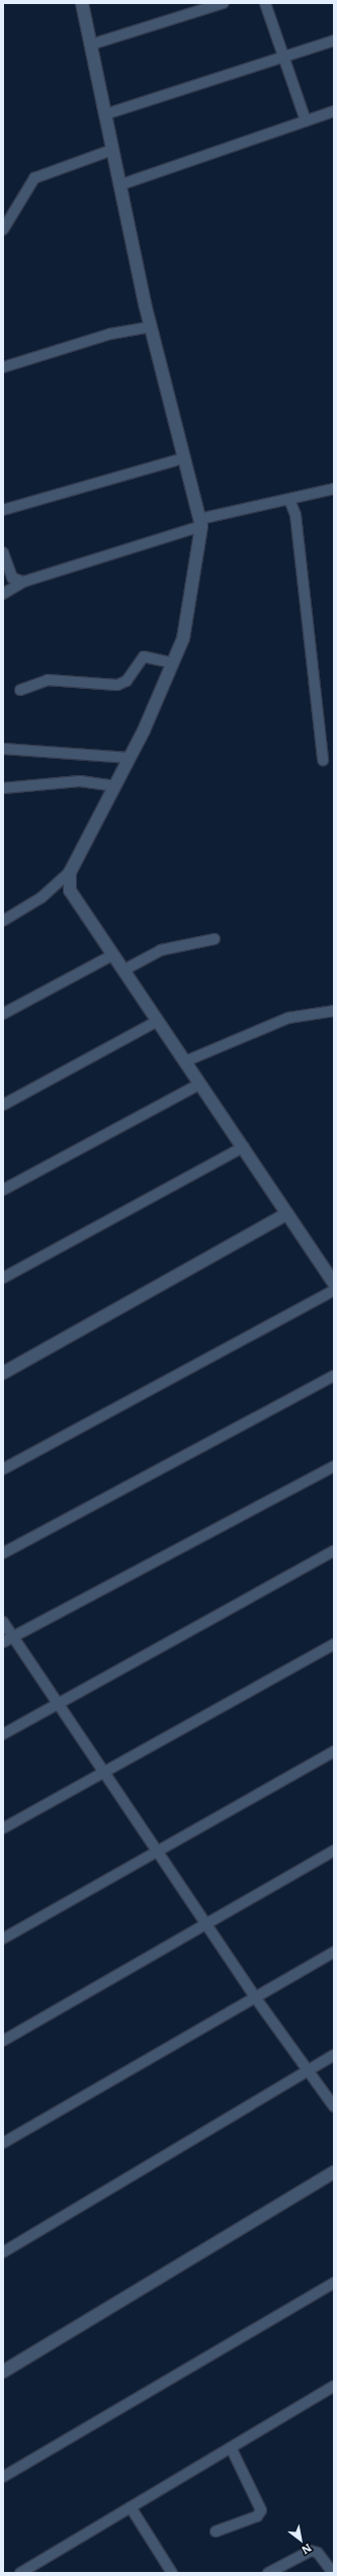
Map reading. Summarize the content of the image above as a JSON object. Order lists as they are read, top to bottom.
{
  "north": "bottom right"
}
